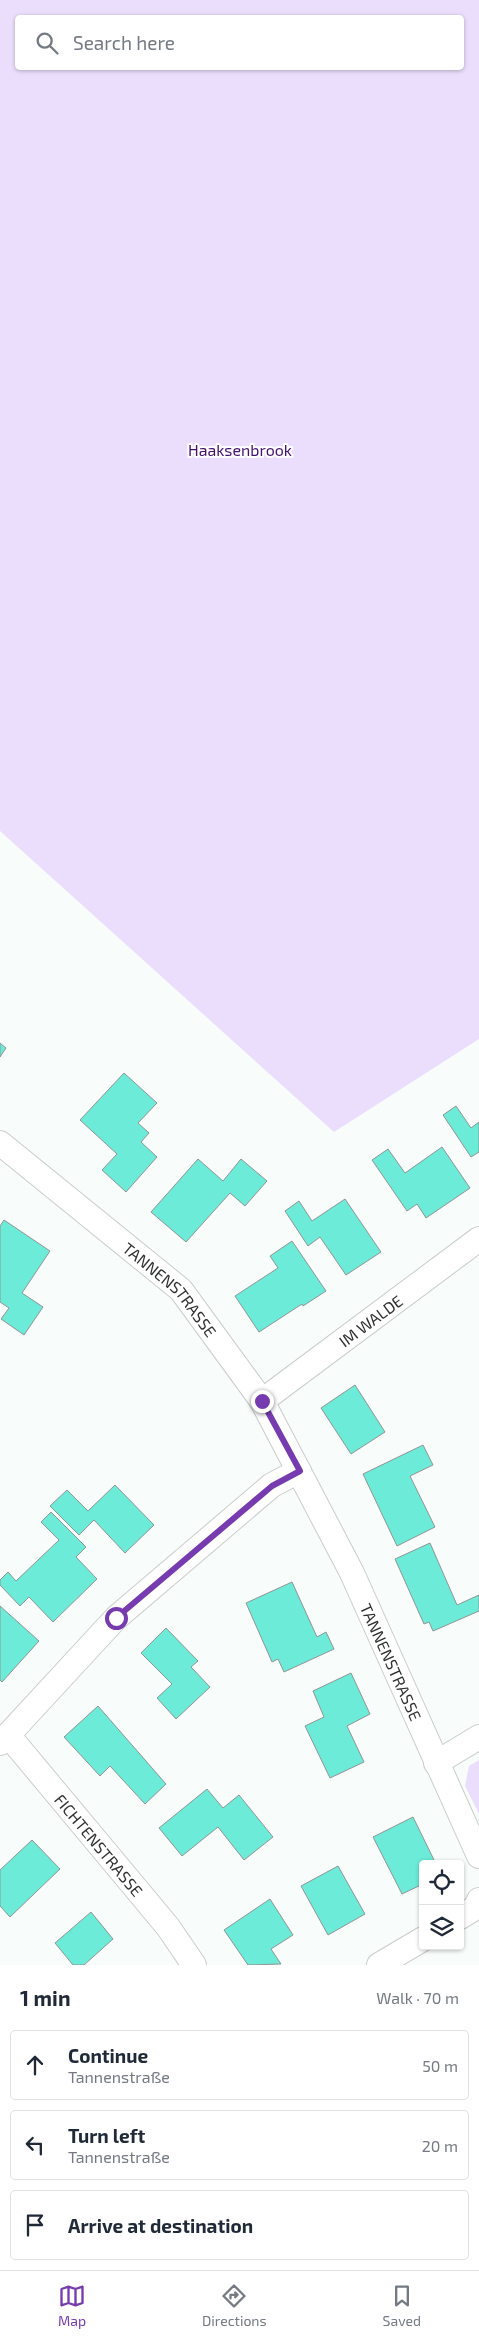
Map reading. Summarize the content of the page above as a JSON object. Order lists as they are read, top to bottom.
{
  "streets": {
    "street": ["TANNENSTRASSE", "IM WALDE", "FICHTENSTRASSE"]
  },
  "crossings": [
    ["TANNENSTRASSE", "IM WALDE"]
  ],
  "parks": ["Haaksenbrook"],
  "page": {
    "search": "Search here",
    "heading": ["1 min", "Walk · 70 m"],
    "list": [
      ["Continue", "Tannenstraße", "50 m"],
      ["Turn left", "Tannenstraße", "20 m"],
      "Arrive at destination"
    ],
    "nav": ["Map", "Directions", "Saved"]
  }
}
